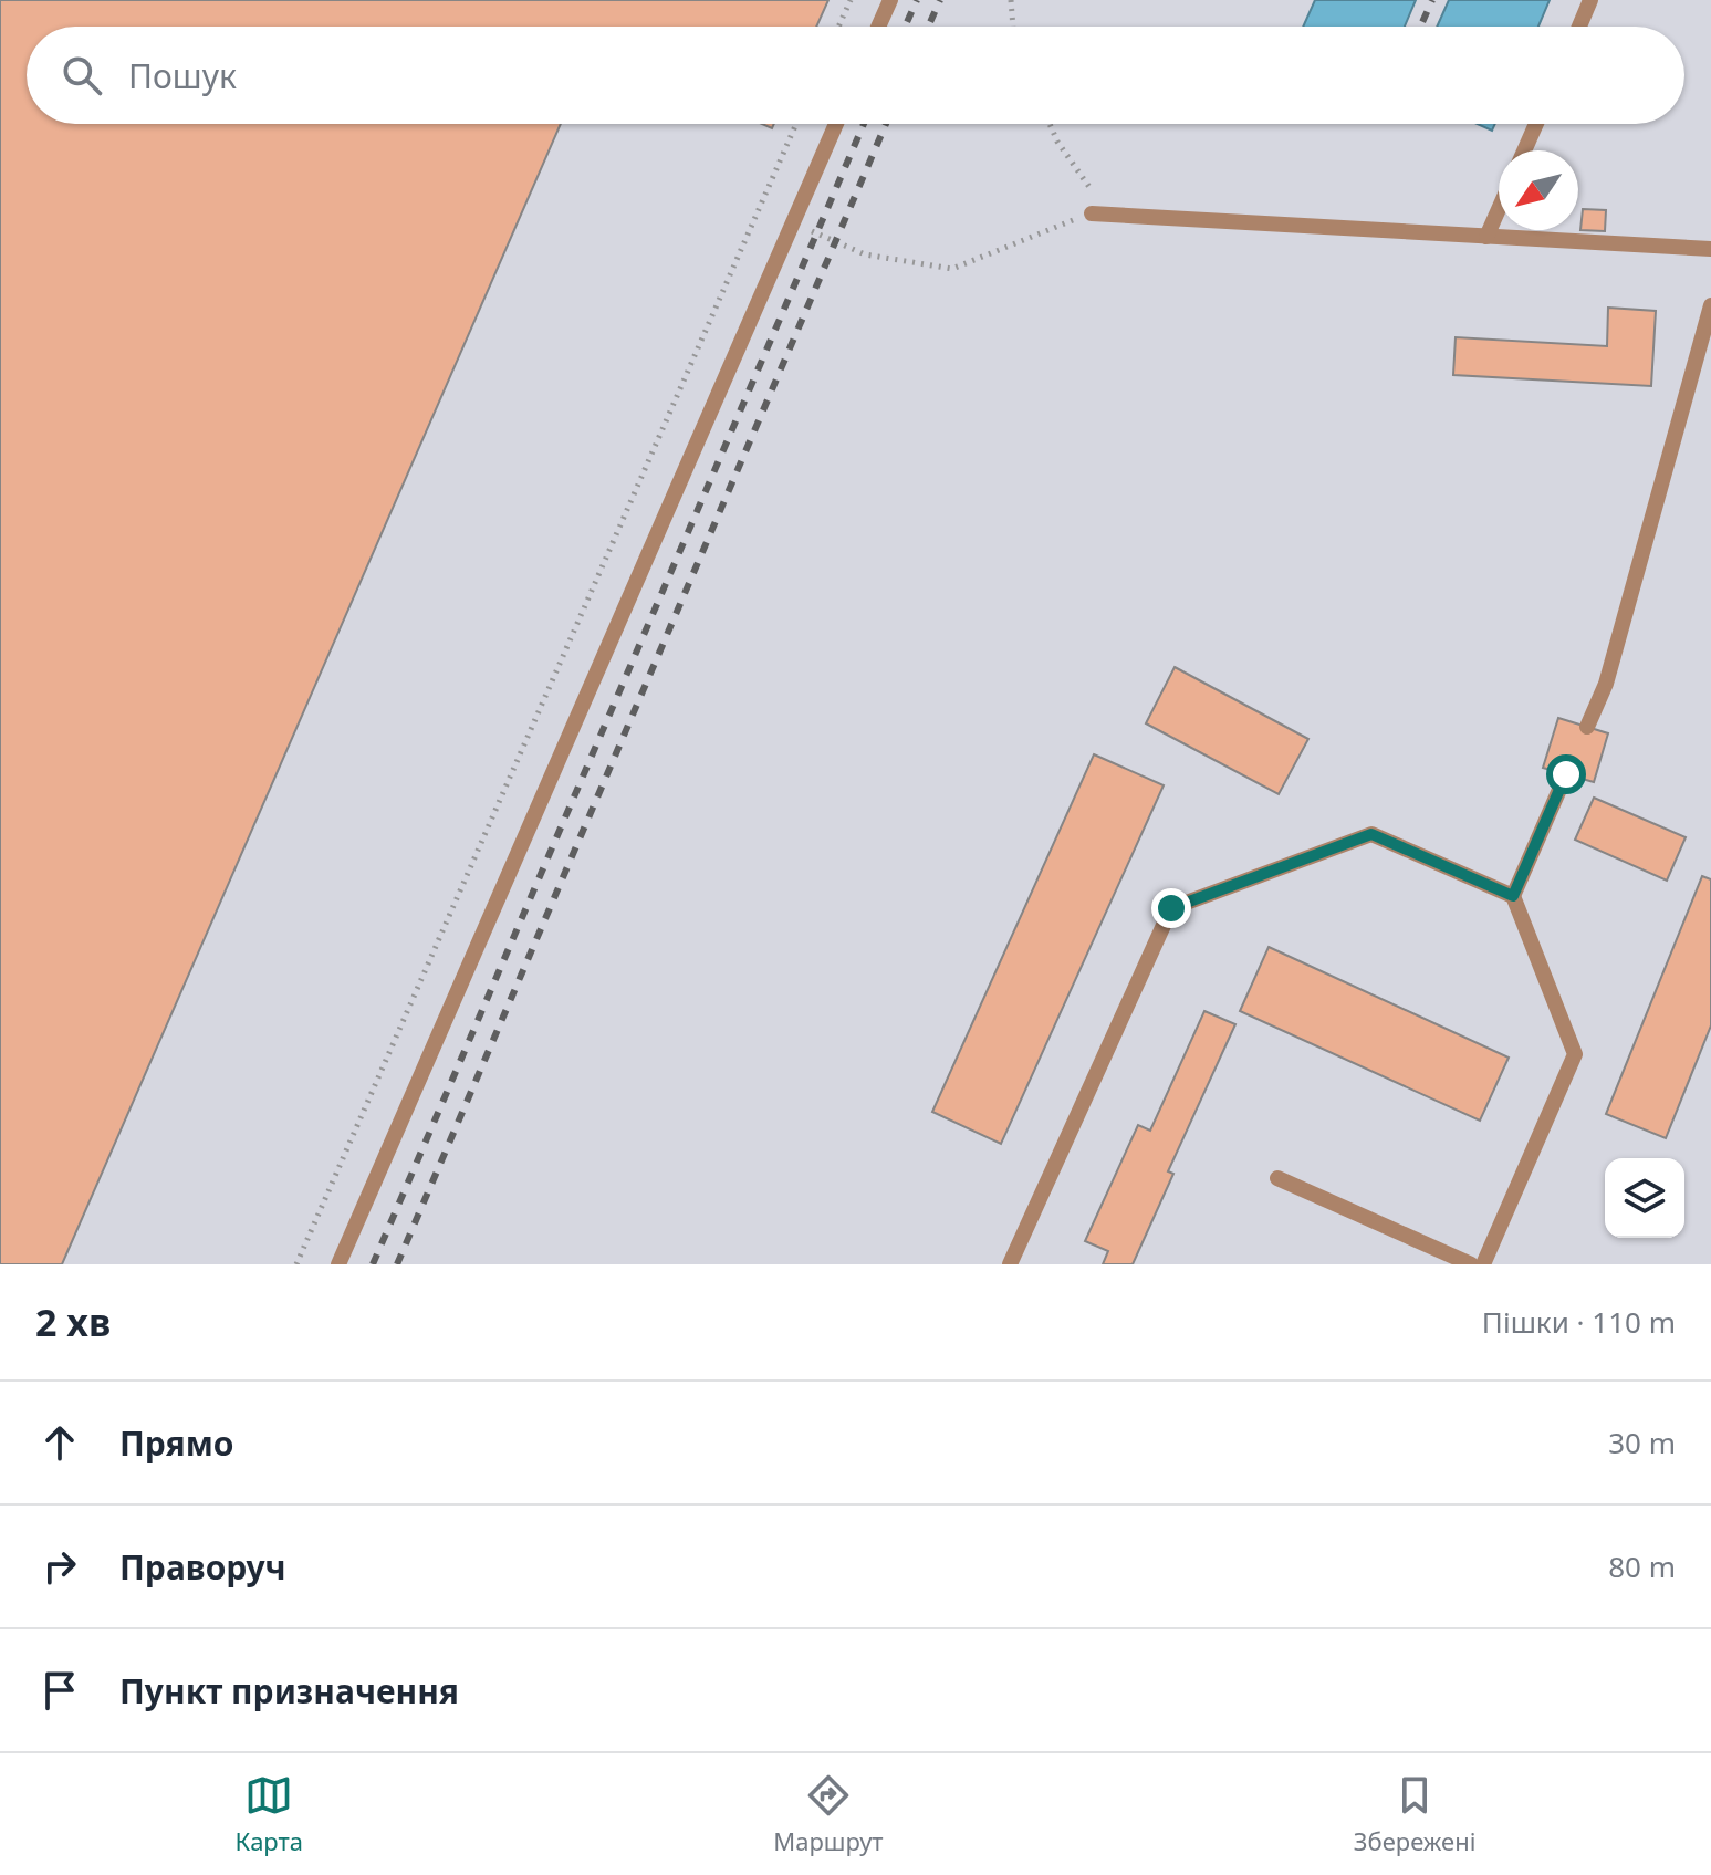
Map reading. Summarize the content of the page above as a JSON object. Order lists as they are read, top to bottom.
{
  "north": "bottom left",
  "page": {
    "search": "Пошук",
    "heading": ["2 хв", "Пішки · 110 m"],
    "list": [
      ["Прямо", "30 m"],
      ["Праворуч", "80 m"],
      "Пункт призначення"
    ],
    "nav": ["Карта", "Маршрут", "Збережені"]
  }
}
